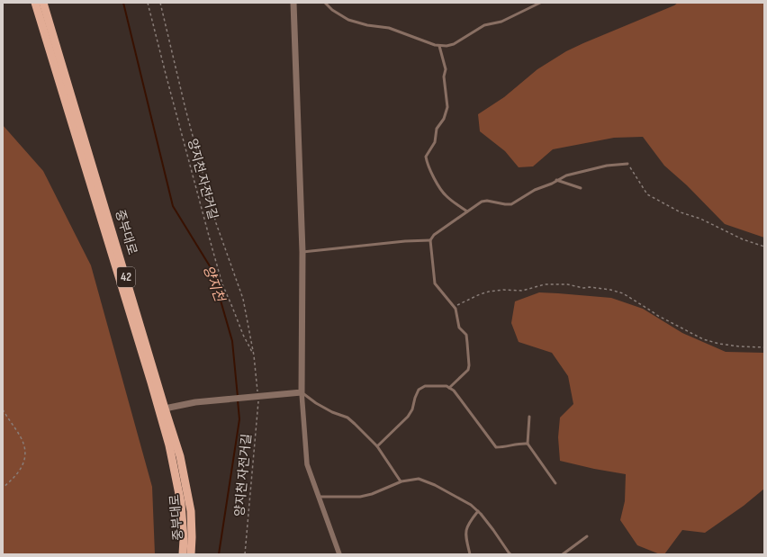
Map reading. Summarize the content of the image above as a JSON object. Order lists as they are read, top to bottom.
{
  "streets": {
    "main road": ["중부대로", "42"],
    "path": ["양지천 자전거길"]
  },
  "water": ["양지천"]
}
